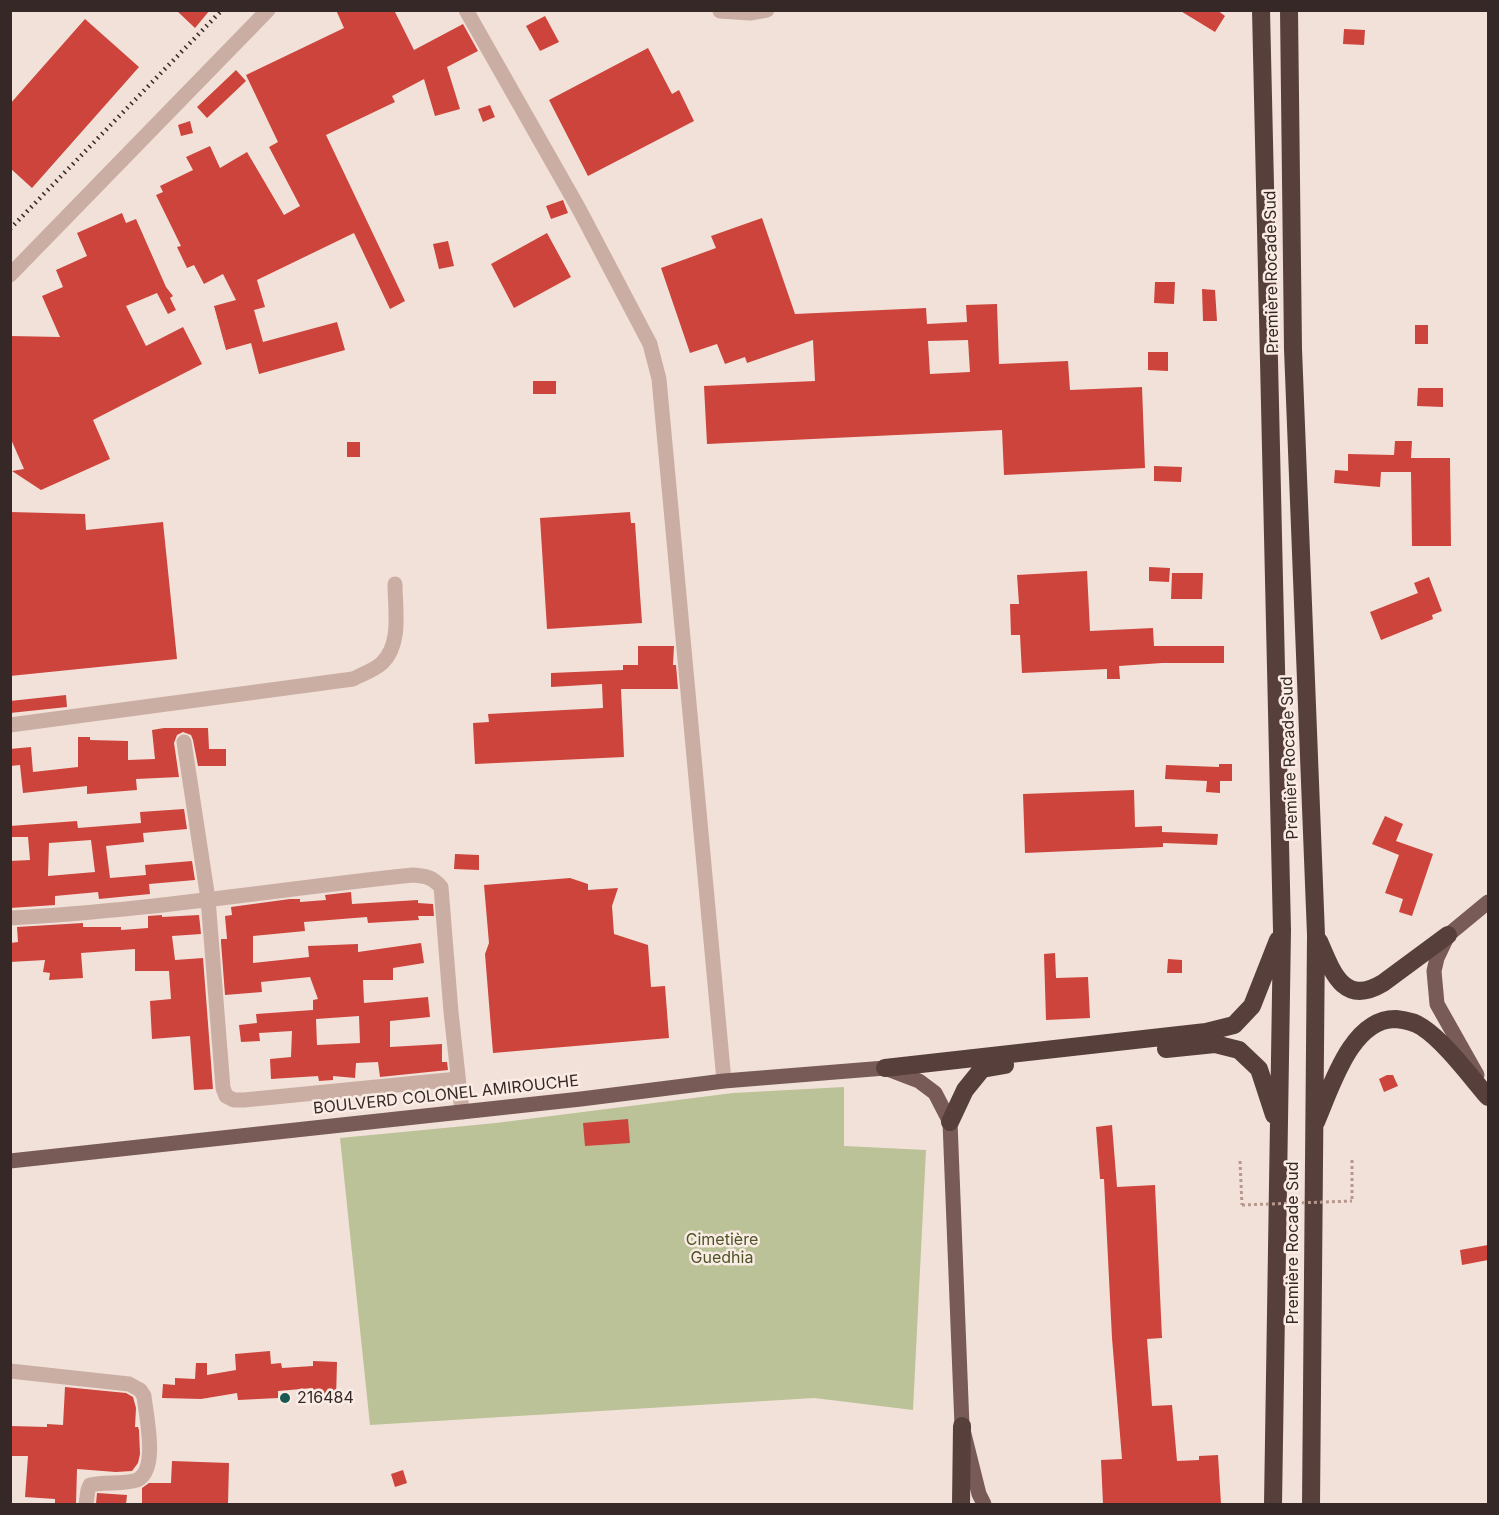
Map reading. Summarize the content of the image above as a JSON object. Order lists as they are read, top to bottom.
{
  "streets": {
    "highway": ["Première Rocade Sud"],
    "main road": ["BOULVERD COLONEL AMIROUCHE"]
  },
  "parks": ["Cimetière Guedhia"],
  "places": ["216484"]
}
